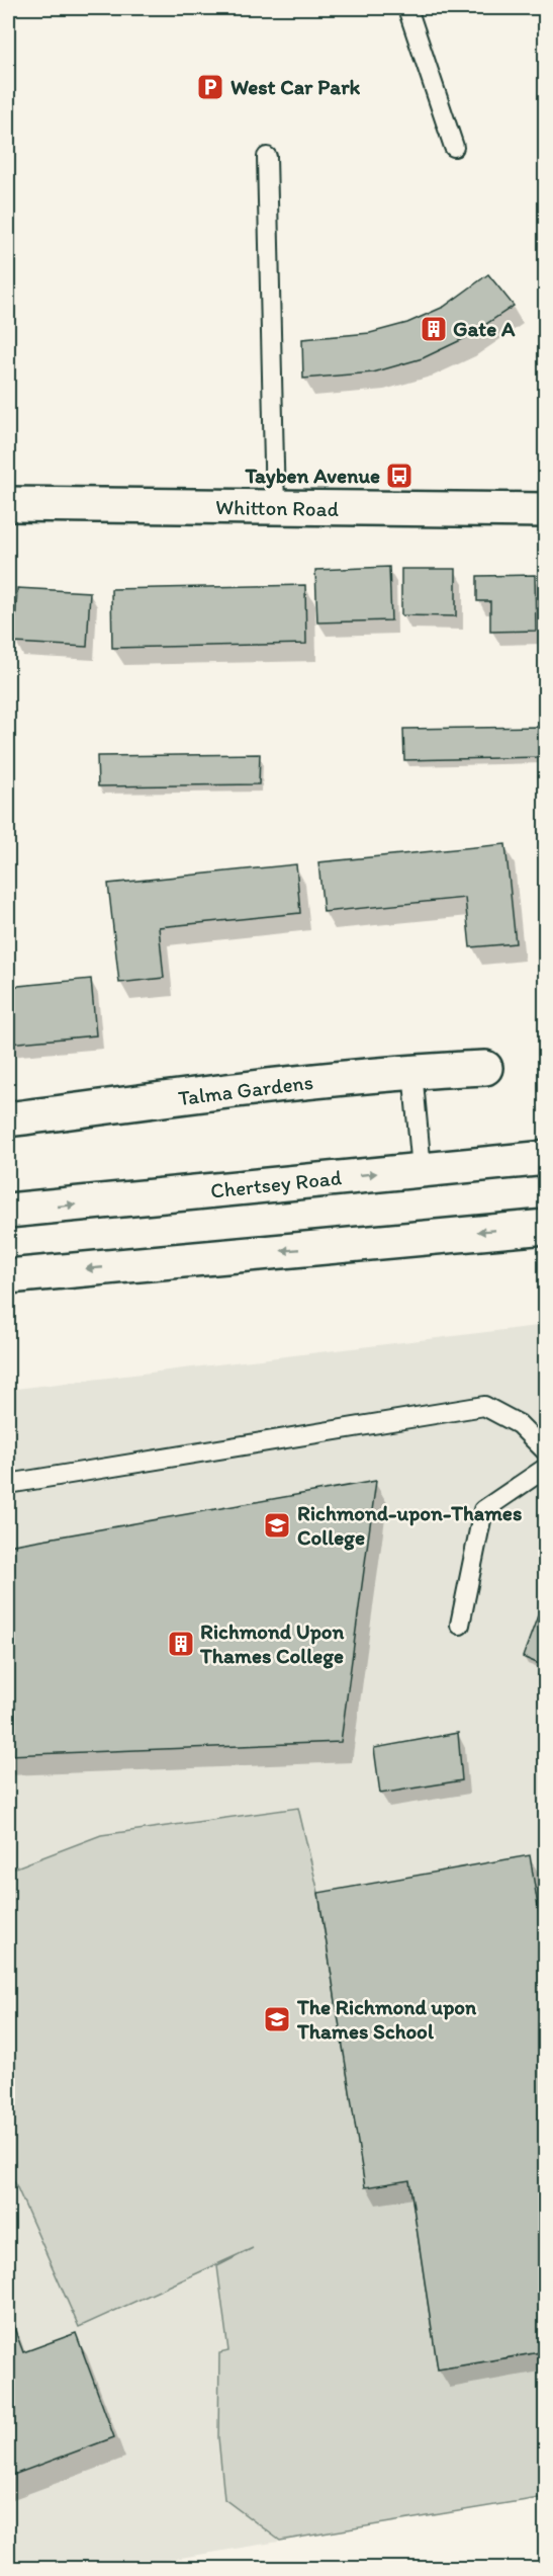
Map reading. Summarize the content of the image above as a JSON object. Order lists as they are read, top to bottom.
{
  "streets": {
    "main road": ["Whitton Road", "Talma Gardens", "Chertsey Road"]
  },
  "places": {
    "parking": ["West Car Park"],
    "building": ["Gate A", "Richmond Upon Thames College"],
    "bus stop": ["Tayben Avenue"],
    "school or university": ["Richmond-upon-Thames College", "The Richmond upon Thames School"]
  }
}
